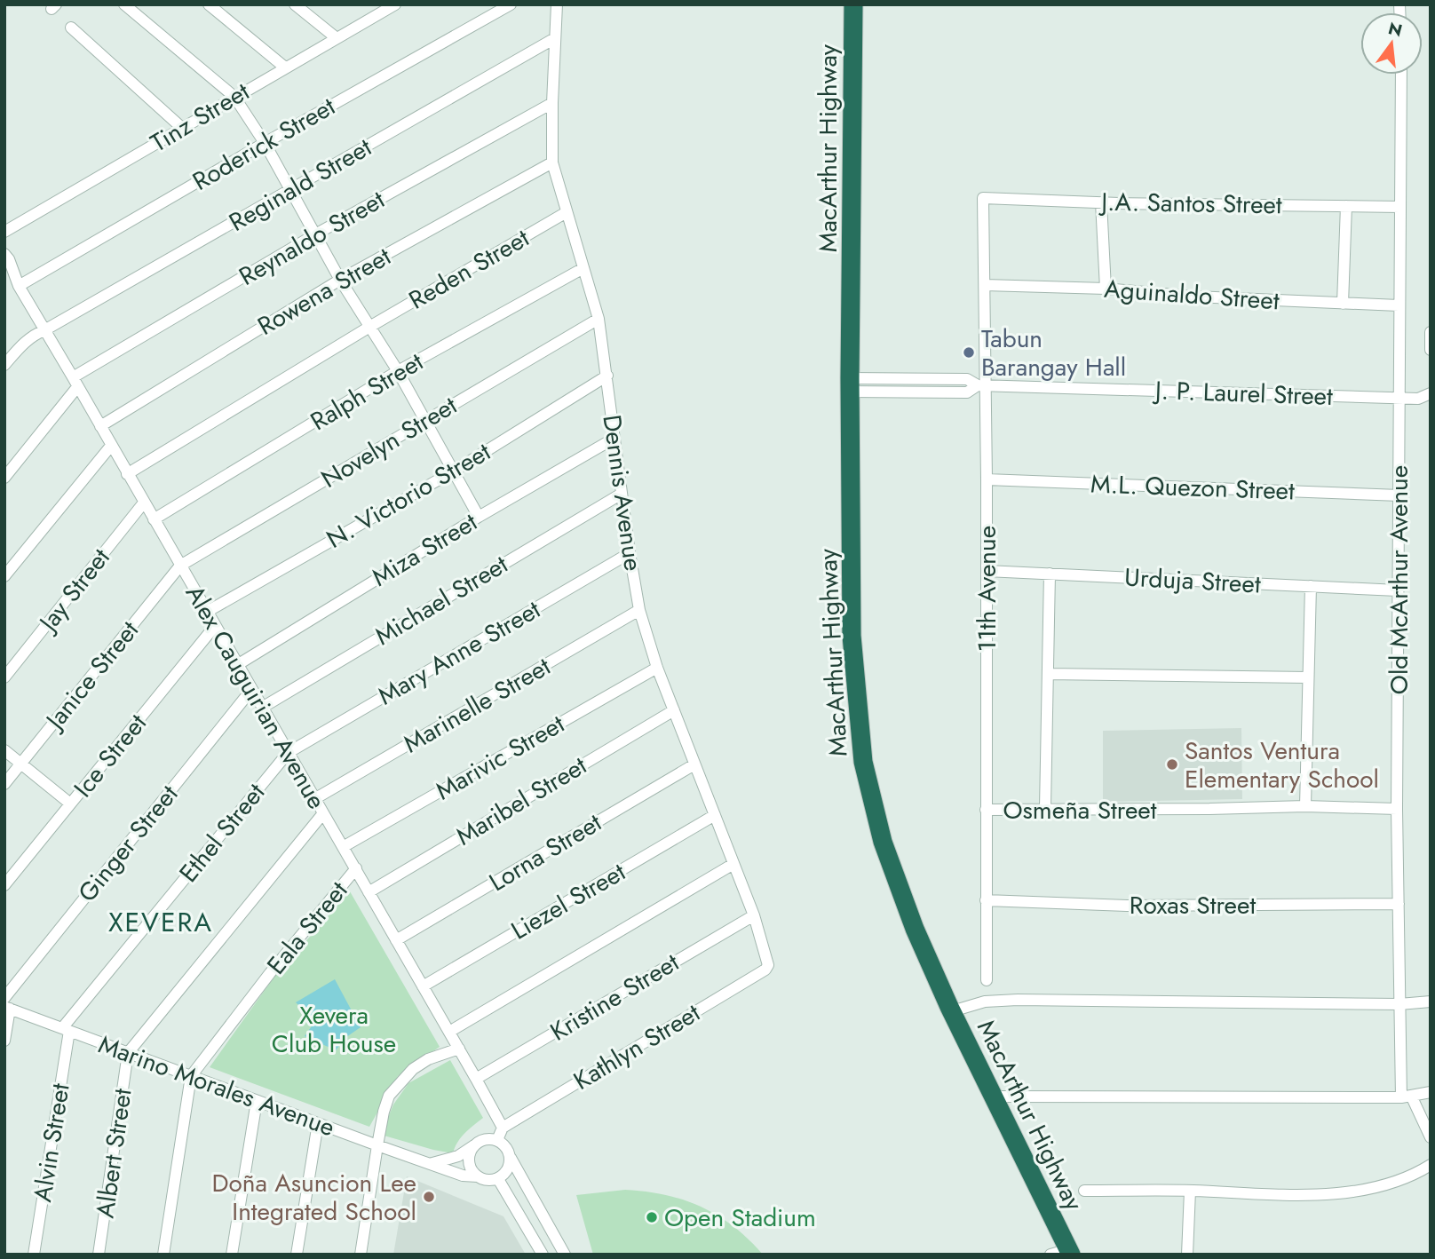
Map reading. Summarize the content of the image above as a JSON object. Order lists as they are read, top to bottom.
{
  "streets": {
    "highway": ["MacArthur Highway"],
    "street": [
      "Tinz Street",
      "Roderick Street",
      "Reginald Street",
      "J.A. Santos Street",
      "Reynaldo Street",
      "Reden Street",
      "Rowena Street",
      "Aguinaldo Street",
      "Ralph Street",
      "J. P. Laurel Street",
      "Novelyn Street",
      "M.L. Quezon Street",
      "Dennis Avenue",
      "N. Victorio Street",
      "Miza Street",
      "Old McArthur Avenue",
      "Urduja Street",
      "11th Avenue",
      "Jay Street",
      "Michael Street",
      "Mary Anne Street",
      "Janice Street",
      "Alex Cauguirian Avenue",
      "Marinelle Street",
      "Ice Street",
      "Marivic Street",
      "Maribel Street",
      "Osmeña Street",
      "Ethel Street",
      "Ginger Street",
      "Lorna Street",
      "Liezel Street",
      "Roxas Street",
      "Eala Street",
      "Kristine Street",
      "Kathlyn Street",
      "Marino Morales Avenue",
      "Alvin Street",
      "Albert Street"
    ]
  },
  "crossings": [
    ["Roderick Street", "Alex Cauguirian Avenue"],
    ["MacArthur Highway", "J. P. Laurel Street"],
    ["Reginald Street", "Dennis Avenue"],
    ["Reginald Street", "Alex Cauguirian Avenue"],
    ["J.A. Santos Street", "Old McArthur Avenue"],
    ["J.A. Santos Street", "11th Avenue"],
    ["Reynaldo Street", "Dennis Avenue"],
    ["Reynaldo Street", "Alex Cauguirian Avenue"],
    ["Reden Street", "Dennis Avenue"],
    ["Reden Street", "Alex Cauguirian Avenue"],
    ["Rowena Street", "Dennis Avenue"],
    ["Rowena Street", "Alex Cauguirian Avenue"],
    ["Aguinaldo Street", "Old McArthur Avenue"],
    ["Aguinaldo Street", "11th Avenue"],
    ["Ralph Street", "Dennis Avenue"],
    ["Ralph Street", "Alex Cauguirian Avenue"],
    ["J. P. Laurel Street", "Old McArthur Avenue"],
    ["J. P. Laurel Street", "11th Avenue"],
    ["Novelyn Street", "Dennis Avenue"],
    ["Novelyn Street", "Janice Street"],
    ["Novelyn Street", "Alex Cauguirian Avenue"],
    ["M.L. Quezon Street", "Old McArthur Avenue"],
    ["M.L. Quezon Street", "11th Avenue"],
    ["Dennis Avenue", "N. Victorio Street"],
    ["Dennis Avenue", "Miza Street"],
    ["Dennis Avenue", "Michael Street"],
    ["Dennis Avenue", "Mary Anne Street"],
    ["Dennis Avenue", "Marinelle Street"],
    ["Dennis Avenue", "Marivic Street"],
    ["Dennis Avenue", "Maribel Street"],
    ["Dennis Avenue", "Lorna Street"],
    ["Dennis Avenue", "Liezel Street"],
    ["Dennis Avenue", "Kristine Street"],
    ["Dennis Avenue", "Kathlyn Street"],
    ["N. Victorio Street", "Alex Cauguirian Avenue"],
    ["Miza Street", "Alex Cauguirian Avenue"],
    ["Old McArthur Avenue", "Urduja Street"],
    ["Old McArthur Avenue", "Osmeña Street"],
    ["Old McArthur Avenue", "Roxas Street"],
    ["Urduja Street", "11th Avenue"],
    ["11th Avenue", "Osmeña Street"],
    ["11th Avenue", "Roxas Street"],
    ["Jay Street", "Alex Cauguirian Avenue"],
    ["Michael Street", "Alex Cauguirian Avenue"],
    ["Mary Anne Street", "Alex Cauguirian Avenue"],
    ["Mary Anne Street", "Ethel Street"],
    ["Janice Street", "Alex Cauguirian Avenue"],
    ["Alex Cauguirian Avenue", "Marinelle Street"],
    ["Alex Cauguirian Avenue", "Ice Street"],
    ["Alex Cauguirian Avenue", "Marivic Street"],
    ["Alex Cauguirian Avenue", "Maribel Street"],
    ["Alex Cauguirian Avenue", "Ethel Street"],
    ["Alex Cauguirian Avenue", "Ginger Street"],
    ["Alex Cauguirian Avenue", "Lorna Street"],
    ["Alex Cauguirian Avenue", "Liezel Street"],
    ["Alex Cauguirian Avenue", "Eala Street"],
    ["Alex Cauguirian Avenue", "Kristine Street"],
    ["Alex Cauguirian Avenue", "Kathlyn Street"],
    ["Ethel Street", "Marino Morales Avenue"],
    ["Ethel Street", "Alvin Street"],
    ["Ginger Street", "Marino Morales Avenue"],
    ["Eala Street", "Marino Morales Avenue"],
    ["Marino Morales Avenue", "Alvin Street"],
    ["Marino Morales Avenue", "Albert Street"]
  ],
  "districts": ["XEVERA"],
  "parks": ["Xevera Club House"],
  "places": [
    "Tabun Barangay Hall",
    "Santos Ventura Elementary School",
    "Doña Asuncion Lee Integrated School",
    "Open Stadium"
  ],
  "north": "top"
}
